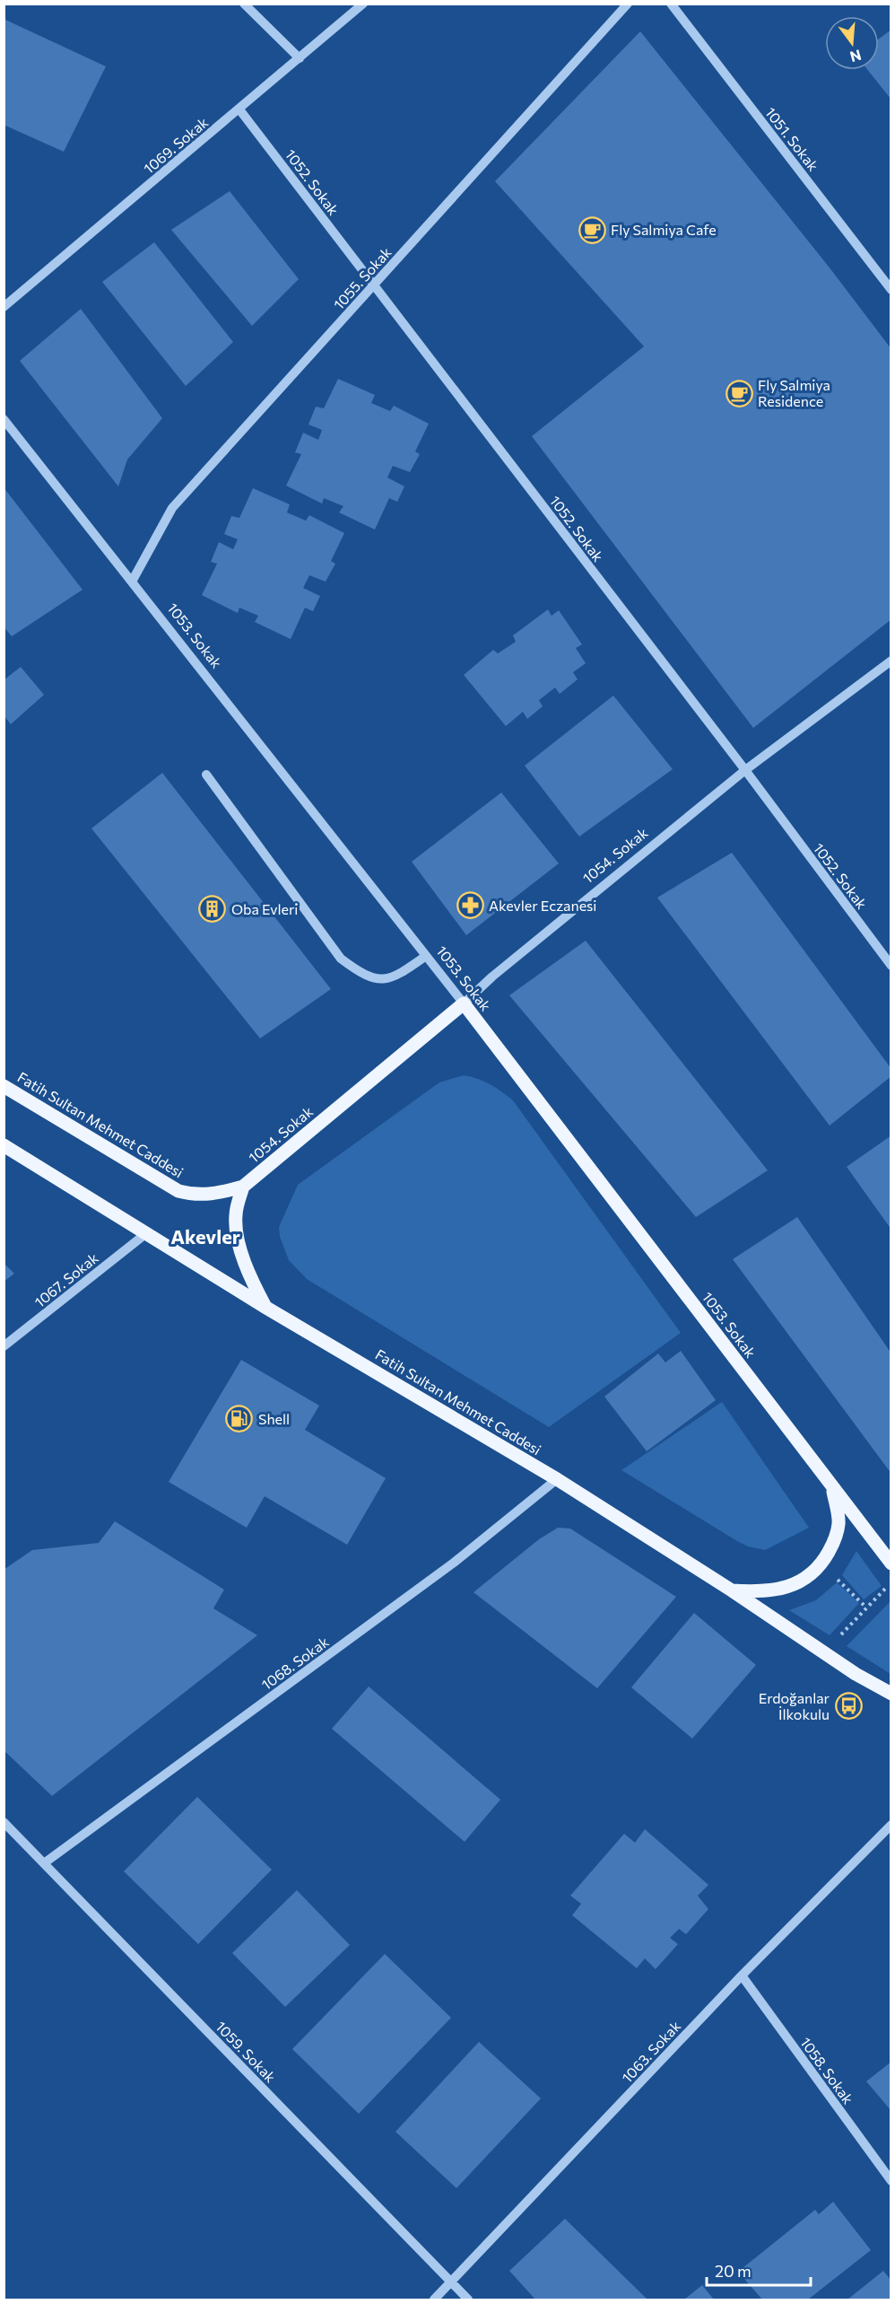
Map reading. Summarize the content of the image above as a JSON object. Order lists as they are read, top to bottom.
{
  "streets": {
    "main road": ["1053. Sokak", "1054. Sokak", "Fatih Sultan Mehmet Caddesi"],
    "street": [
      "1051. Sokak",
      "1069. Sokak",
      "1052. Sokak",
      "1055. Sokak",
      "1067. Sokak",
      "1068. Sokak",
      "1059. Sokak",
      "1063. Sokak",
      "1058. Sokak"
    ]
  },
  "crossings": [
    ["1069. Sokak", "1052. Sokak"],
    ["1052. Sokak", "1055. Sokak"],
    ["1052. Sokak", "1054. Sokak"],
    ["1055. Sokak", "1053. Sokak"],
    ["1053. Sokak", "1054. Sokak"],
    ["1054. Sokak", "Fatih Sultan Mehmet Caddesi"],
    ["Fatih Sultan Mehmet Caddesi", "1067. Sokak"],
    ["Fatih Sultan Mehmet Caddesi", "1068. Sokak"],
    ["1068. Sokak", "1059. Sokak"],
    ["1059. Sokak", "1063. Sokak"],
    ["1063. Sokak", "1058. Sokak"]
  ],
  "districts": ["Akevler"],
  "places": {
    "cafe": ["Fly Salmiya Cafe", "Fly Salmiya Residence"],
    "pharmacy": ["Akevler Eczanesi"],
    "building": ["Oba Evleri"],
    "fuel station": ["Shell"],
    "bus stop": ["Erdoğanlar İlkokulu"]
  },
  "scale_bar": "20 m",
  "north": "bottom"
}
